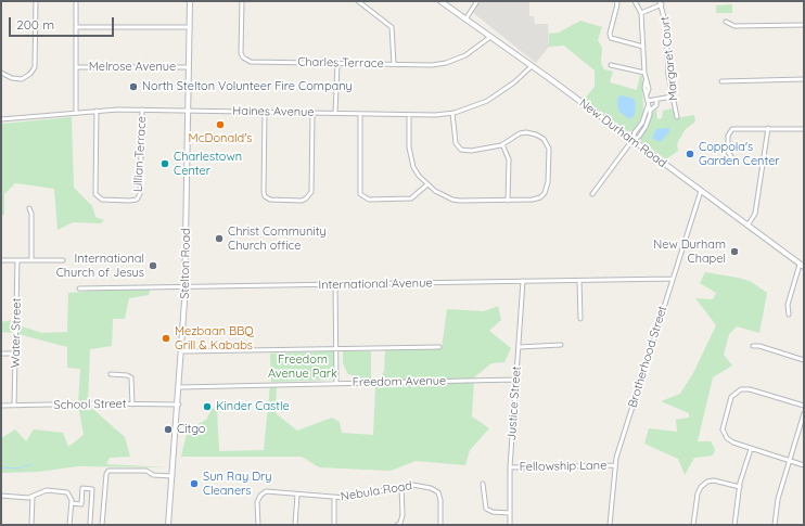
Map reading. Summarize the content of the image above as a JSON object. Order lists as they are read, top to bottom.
{
  "streets": {
    "main road": ["New Durham Road", "Stelton Road"],
    "street": [
      "Margaret Court",
      "Charles Terrace",
      "Melrose Avenue",
      "Haines Avenue",
      "Lillian Terrace",
      "International Avenue",
      "Water Street",
      "Brotherhood Street",
      "Freedom Avenue",
      "Justice Street",
      "School Street",
      "Fellowship Lane",
      "Nebula Road"
    ]
  },
  "crossings": [
    ["Charles Terrace", "New Durham Road"],
    ["Melrose Avenue", "Stelton Road"],
    ["Haines Avenue", "New Durham Road"],
    ["Haines Avenue", "Lillian Terrace"],
    ["Haines Avenue", "Stelton Road"],
    ["New Durham Road", "Brotherhood Street"],
    ["Stelton Road", "International Avenue"],
    ["Stelton Road", "Freedom Avenue"],
    ["Stelton Road", "School Street"],
    ["International Avenue", "Brotherhood Street"],
    ["International Avenue", "Justice Street"],
    ["Water Street", "School Street"],
    ["Brotherhood Street", "Fellowship Lane"],
    ["Freedom Avenue", "Justice Street"],
    ["Justice Street", "Fellowship Lane"]
  ],
  "parks": ["Freedom Avenue Park"],
  "places": [
    "North Stelton Volunteer Fire Company",
    "McDonald's",
    "Coppola's Garden Center",
    "Charlestown Center",
    "Christ Community Church office",
    "New Durham Chapel",
    "International Church of Jesus",
    "Mezbaan BBQ Grill & Kababs",
    "Kinder Castle",
    "Citgo",
    "Sun Ray Dry Cleaners"
  ],
  "scale_bar": "200 m"
}
